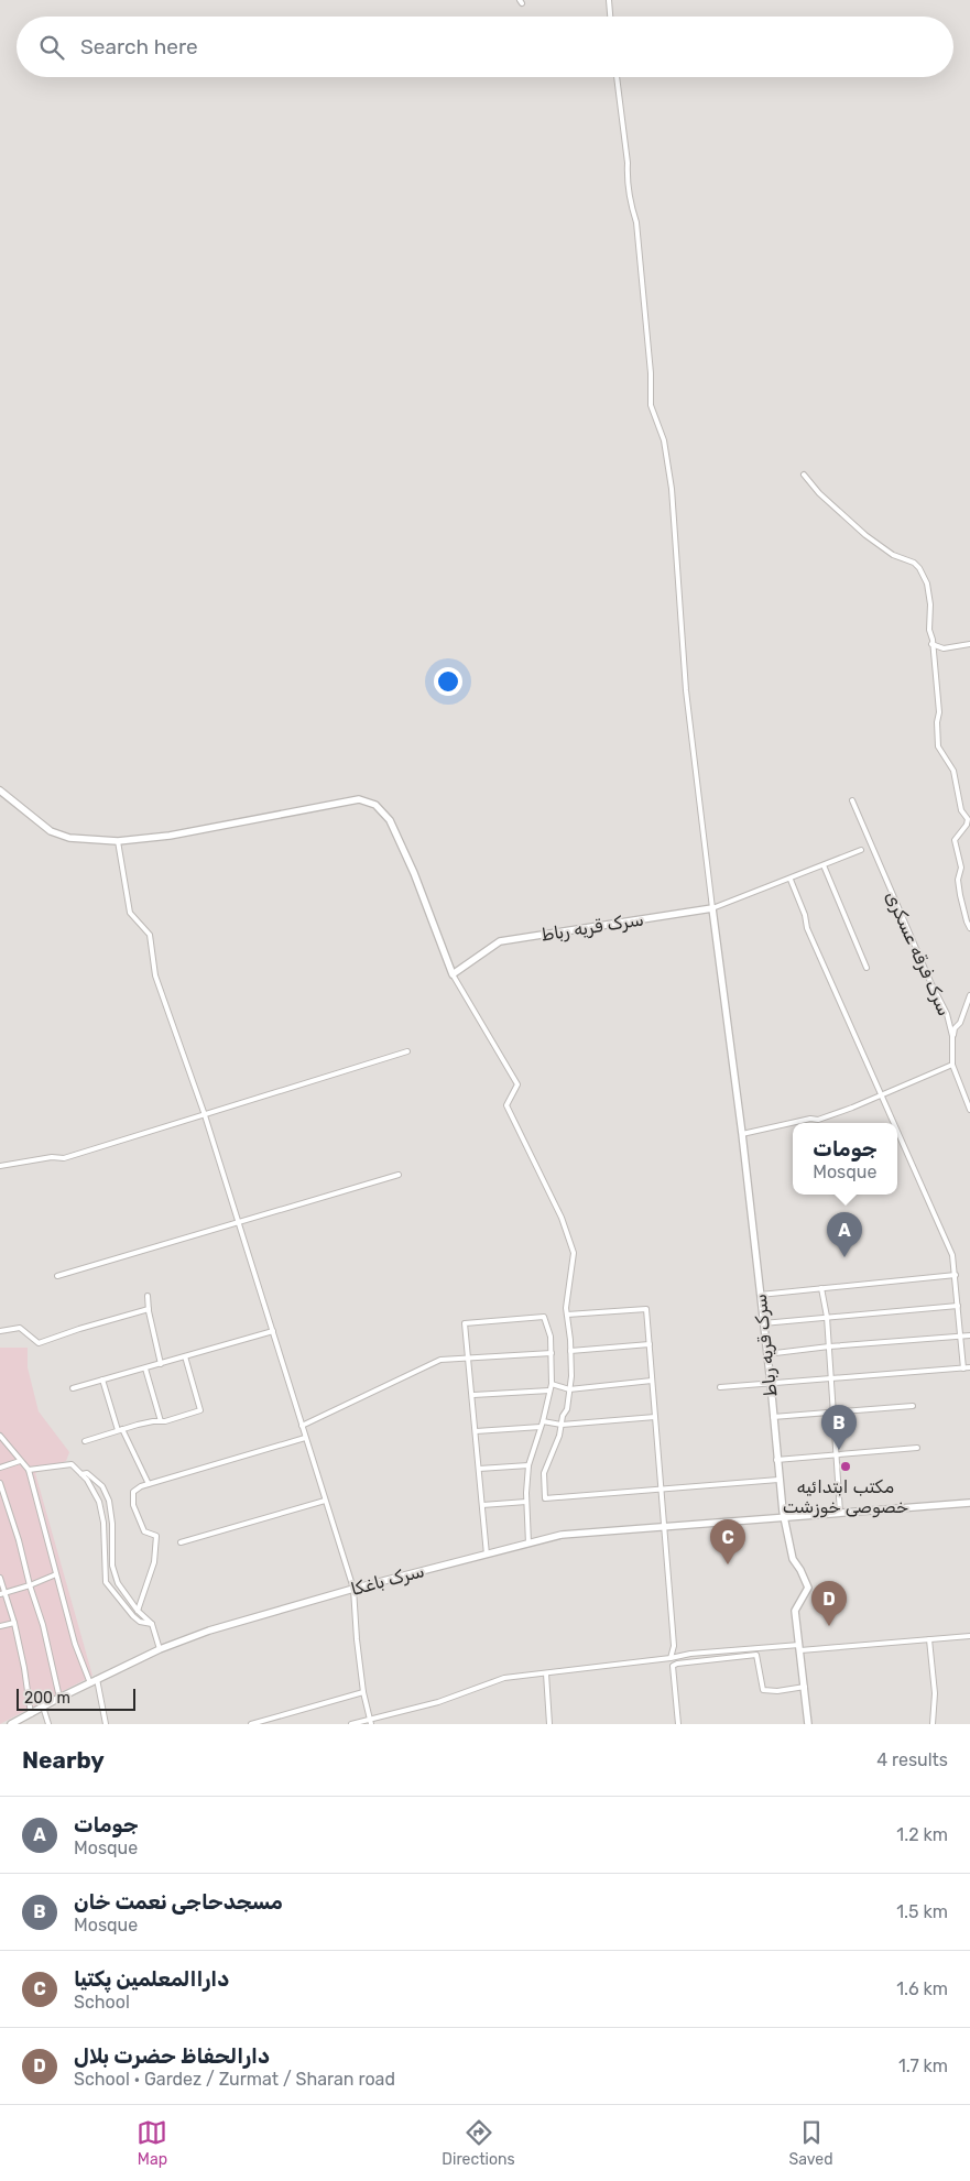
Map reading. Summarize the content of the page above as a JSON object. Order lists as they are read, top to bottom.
{
  "streets": {
    "street": ["سرک قریه رباط", "سرک فرقه عسکری", "سرک باغکا"]
  },
  "crossings": [
    ["سرک قریه رباط", "سرک باغکا"]
  ],
  "places": ["مکتب ابتدائیه خصوصی خوزشت"],
  "scale_bar": "200 m",
  "page": {
    "search": "Search here",
    "popup": ["جومات", "Mosque"],
    "pins": [
      "A",
      "B",
      "C",
      "D"
    ],
    "scale": "200 m",
    "heading": ["Nearby", "4 results"],
    "list": [
      {
        "mark": "A",
        "name": "جومات",
        "note": "Mosque",
        "value": "1.2 km"
      },
      {
        "mark": "B",
        "name": "مسجدحاجی نعمت خان",
        "note": "Mosque",
        "value": "1.5 km"
      },
      {
        "mark": "C",
        "name": "داراالمعلمین پکتیا",
        "note": "School",
        "value": "1.6 km"
      },
      {
        "mark": "D",
        "name": "دارالحفاظ حضرت بلال",
        "note": "School · Gardez / Zurmat / Sharan road",
        "value": "1.7 km"
      }
    ],
    "nav": ["Map", "Directions", "Saved"]
  }
}
